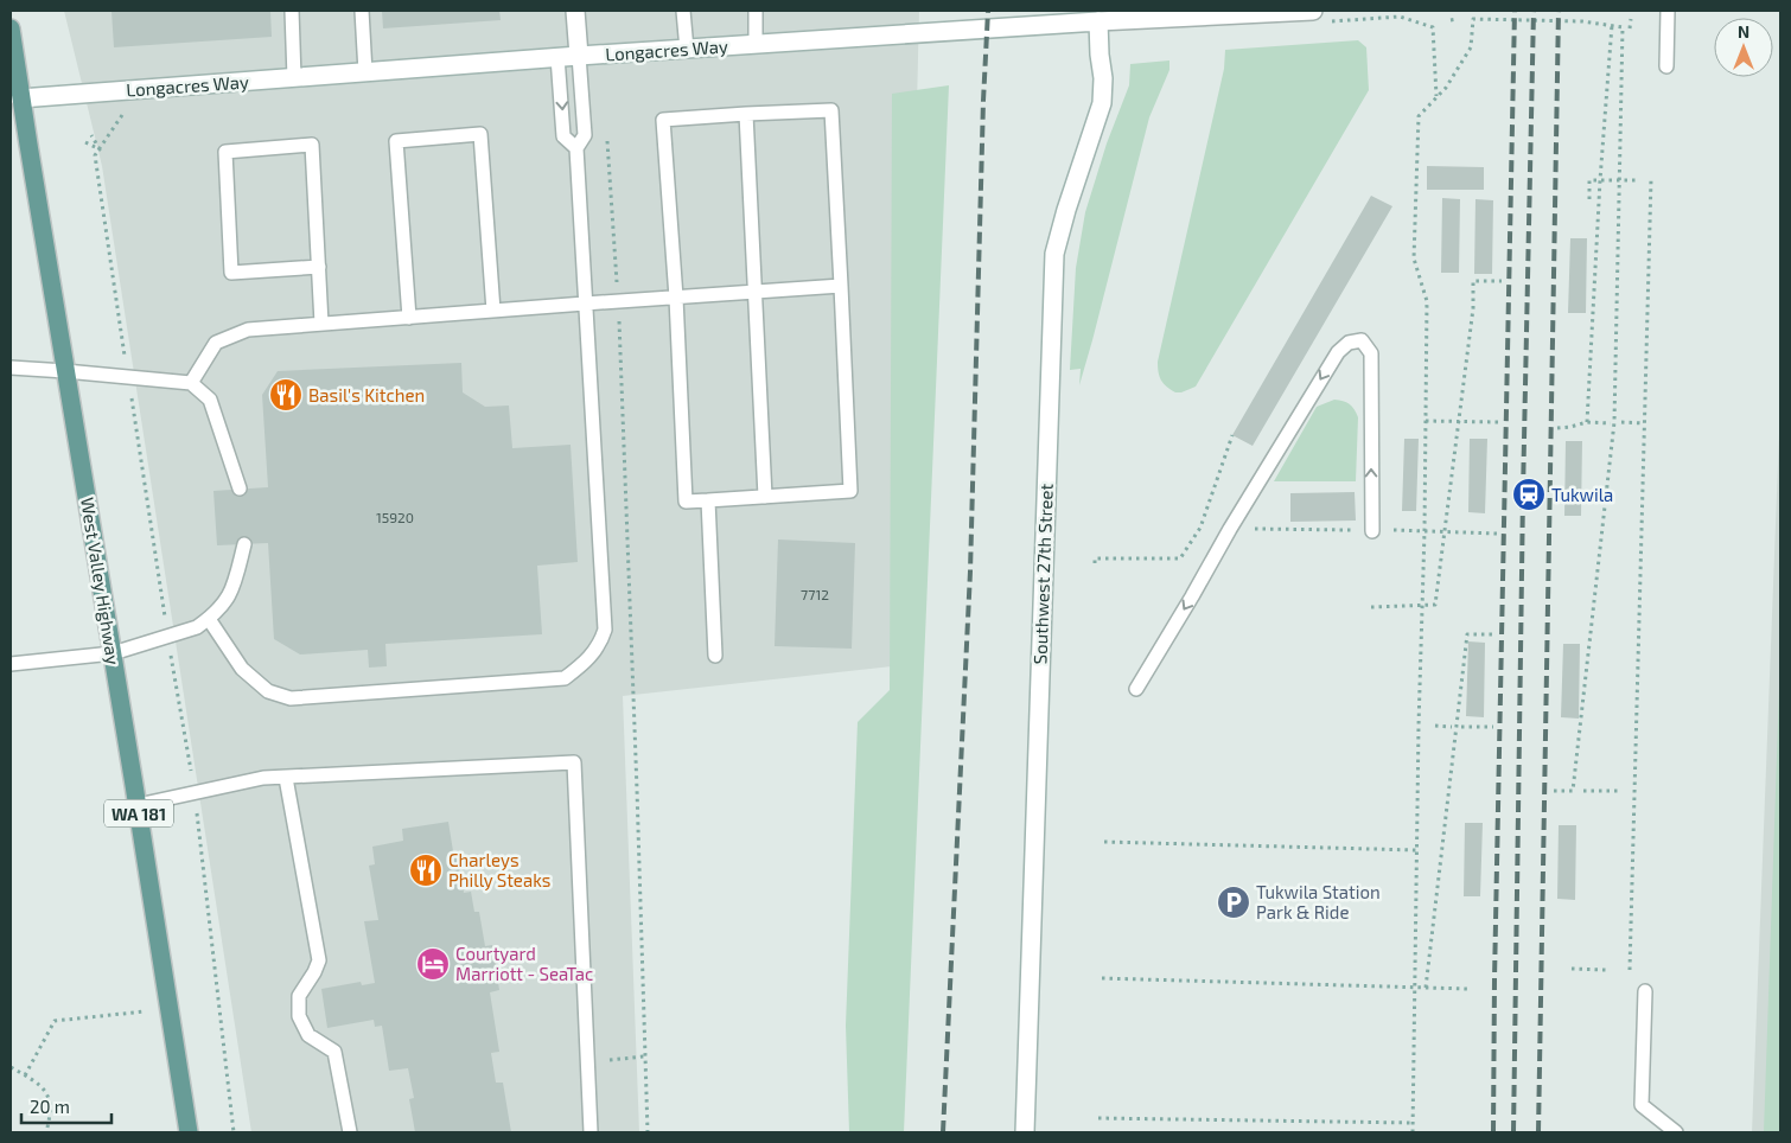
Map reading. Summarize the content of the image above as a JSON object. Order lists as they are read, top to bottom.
{
  "streets": {
    "main road": ["West Valley Highway", "WA 181"],
    "street": ["Longacres Way", "Southwest 27th Street"]
  },
  "crossings": [
    ["Longacres Way", "Southwest 27th Street"],
    ["Longacres Way", "West Valley Highway"]
  ],
  "places": {
    "restaurant": ["Basil's Kitchen", "Charleys Philly Steaks"],
    "station": ["Tukwila"],
    "parking": ["Tukwila Station Park & Ride"],
    "hotel": ["Courtyard Marriott - SeaTac"]
  },
  "house_numbers": ["15920", "7712"],
  "scale_bar": "20 m",
  "north": "top"
}
